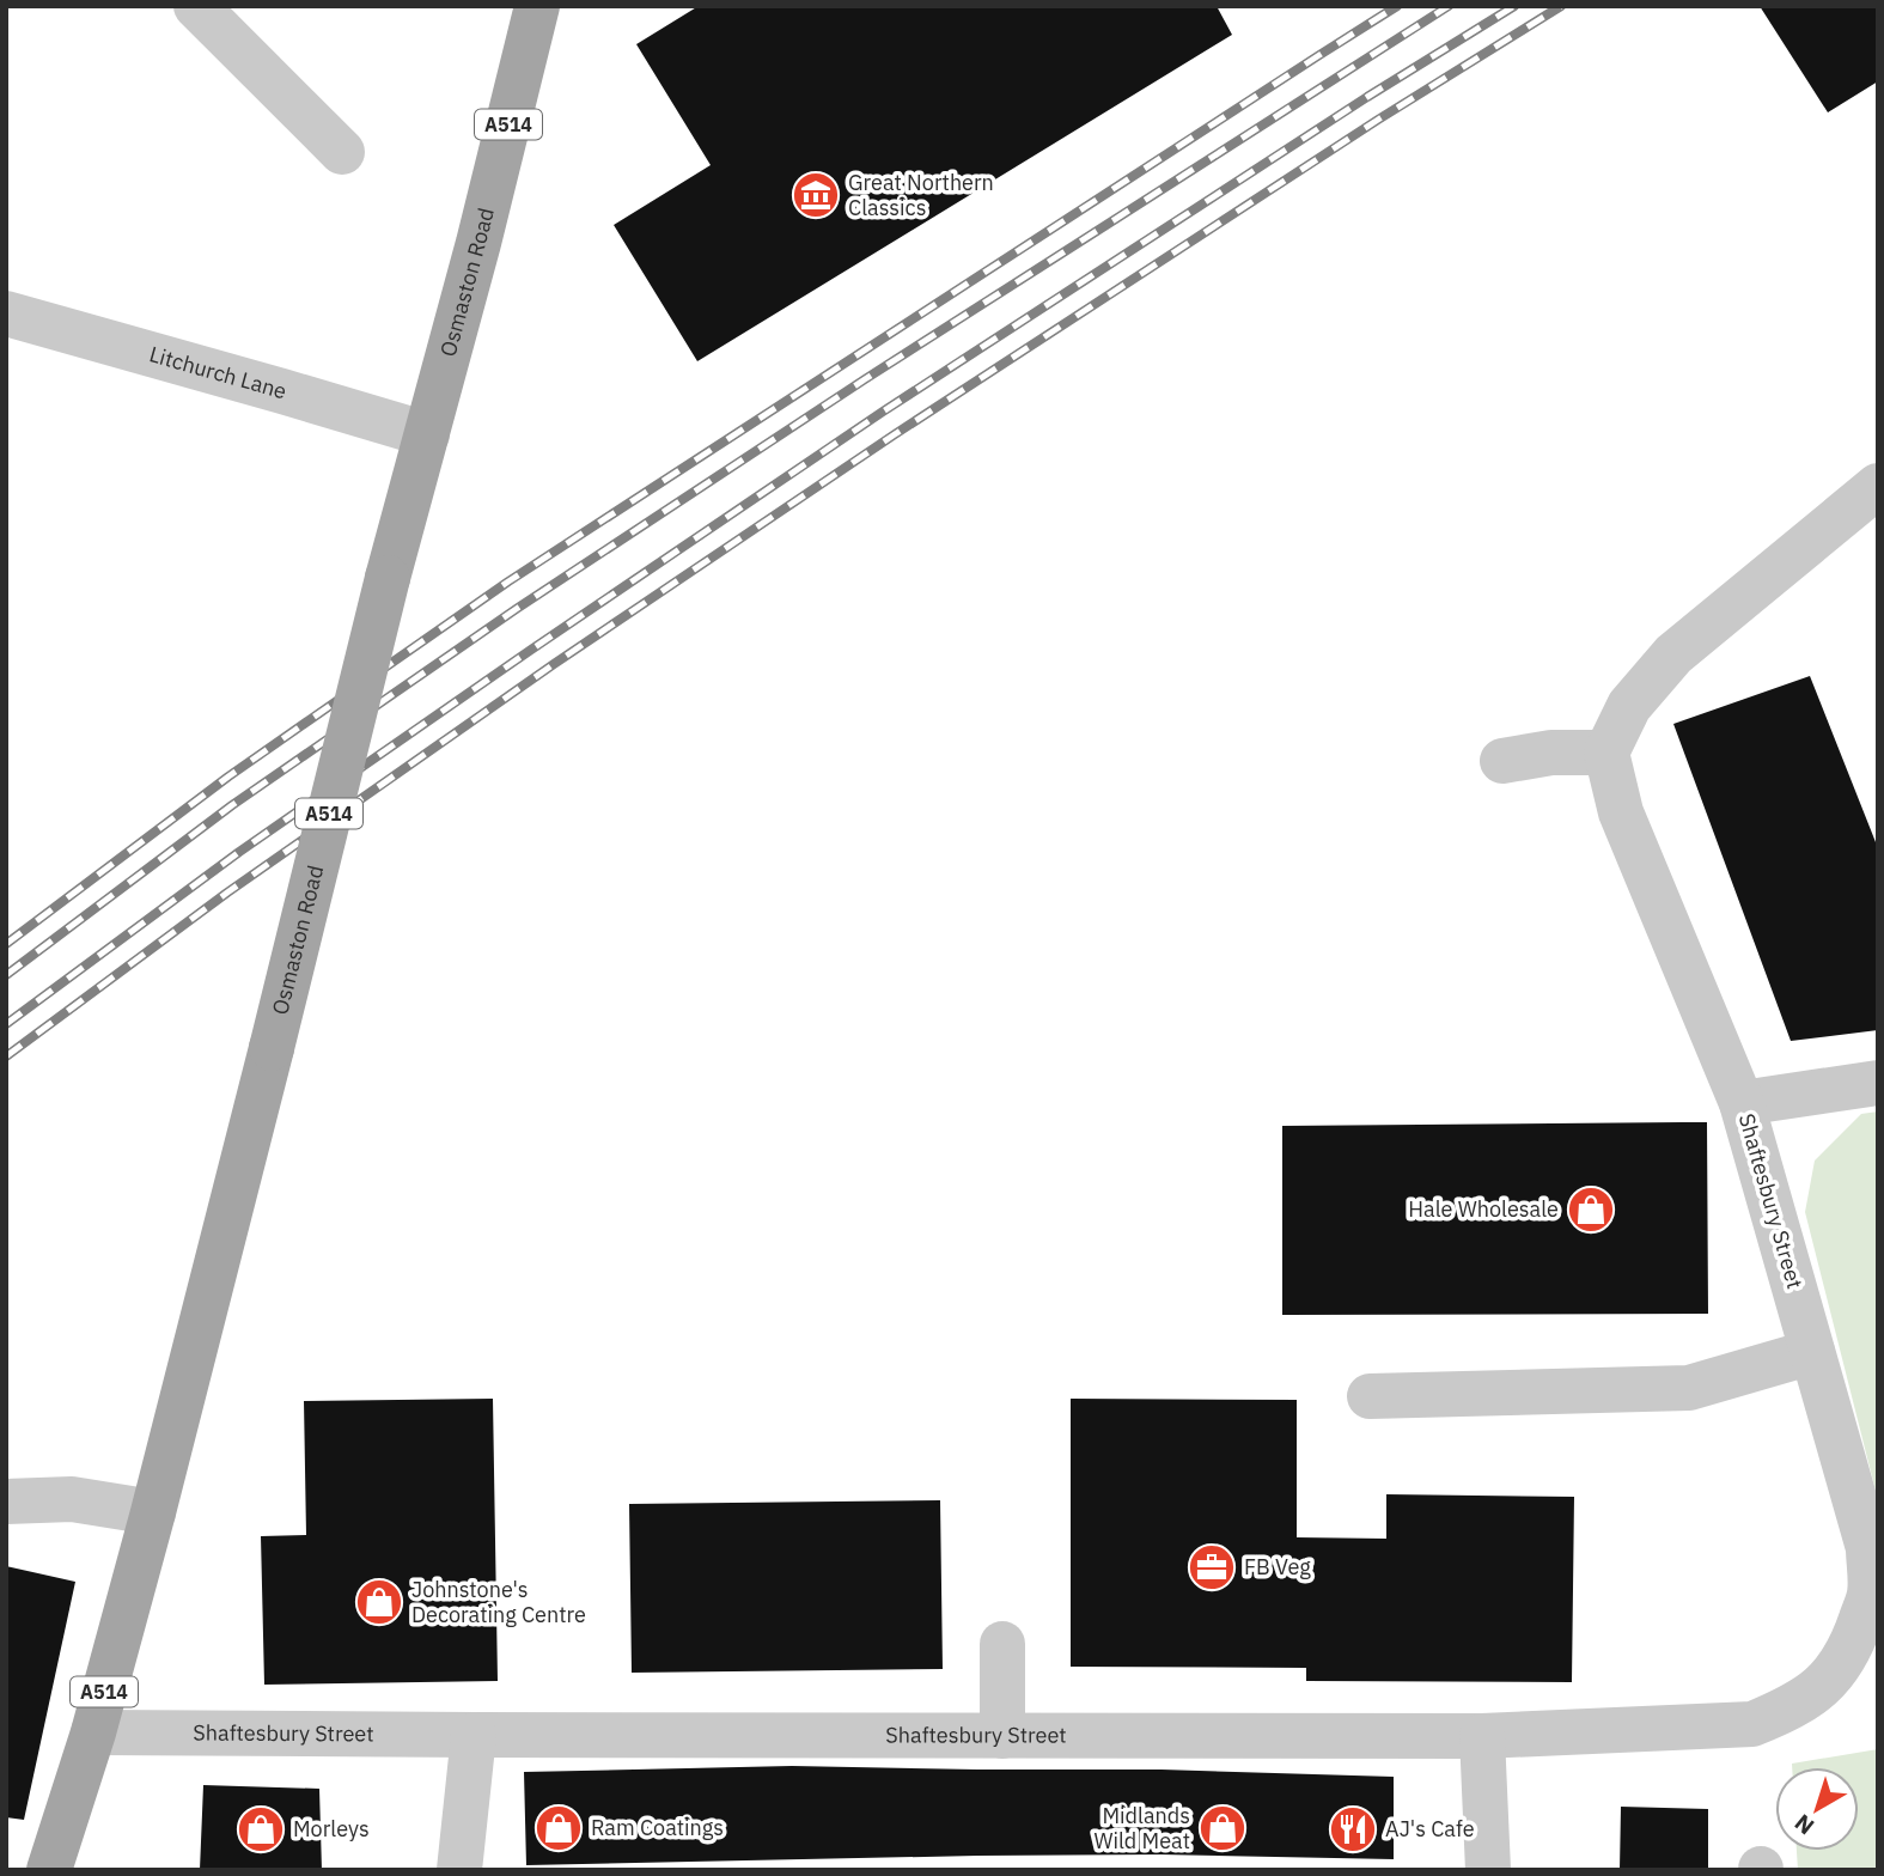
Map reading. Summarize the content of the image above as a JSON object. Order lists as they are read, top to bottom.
{
  "streets": {
    "main road": ["A514", "Osmaston Road"],
    "street": ["Litchurch Lane", "Shaftesbury Street"]
  },
  "crossings": [
    ["Osmaston Road", "Litchurch Lane"],
    ["Osmaston Road", "Shaftesbury Street"]
  ],
  "places": {
    "museum": ["Great Northern Classics"],
    "shop": [
      "Hale Wholesale",
      "Johnstone's Decorating Centre",
      "Ram Coatings",
      "Midlands Wild Meat",
      "Morleys"
    ],
    "office": ["FB Veg"],
    "restaurant": ["AJ's Cafe"]
  },
  "north": "bottom left"
}
